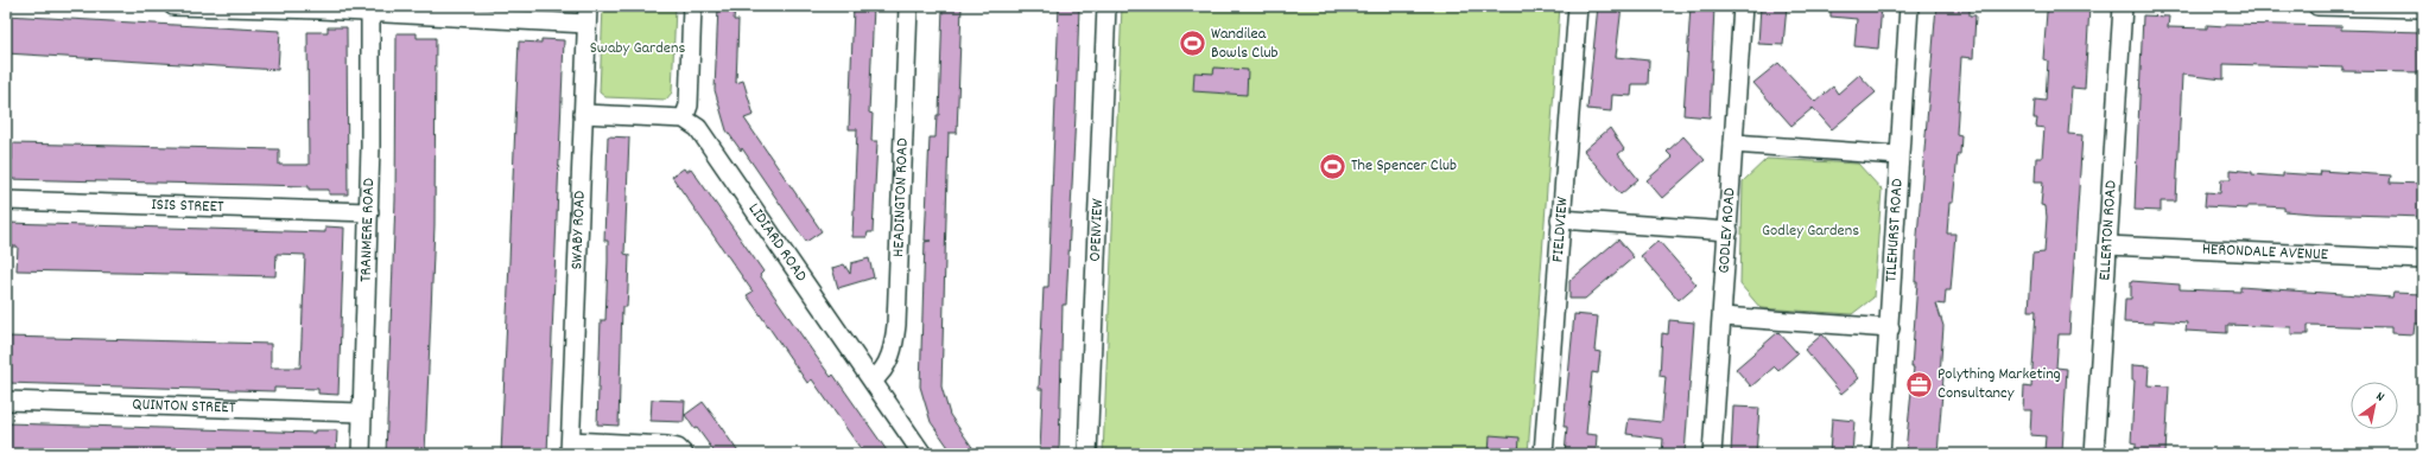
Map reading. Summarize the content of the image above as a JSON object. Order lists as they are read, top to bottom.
{
  "streets": {
    "street": [
      "HEADINGTON ROAD",
      "ISIS STREET",
      "TRANMERE ROAD",
      "SWABY ROAD",
      "OPENVIEW",
      "FIELDVIEW",
      "GODLEY ROAD",
      "TILEHURST ROAD",
      "ELLERTON ROAD",
      "LIDIARD ROAD",
      "HERONDALE AVENUE",
      "QUINTON STREET"
    ]
  },
  "crossings": [
    ["HEADINGTON ROAD", "LIDIARD ROAD"],
    ["ISIS STREET", "TRANMERE ROAD"],
    ["TRANMERE ROAD", "QUINTON STREET"],
    ["ELLERTON ROAD", "HERONDALE AVENUE"]
  ],
  "parks": ["Swaby Gardens", "Godley Gardens"],
  "places": {
    "sports": ["Wandilea Bowls Club", "The Spencer Club"],
    "office": ["Polything Marketing Consultancy"]
  },
  "north": "top right"
}
